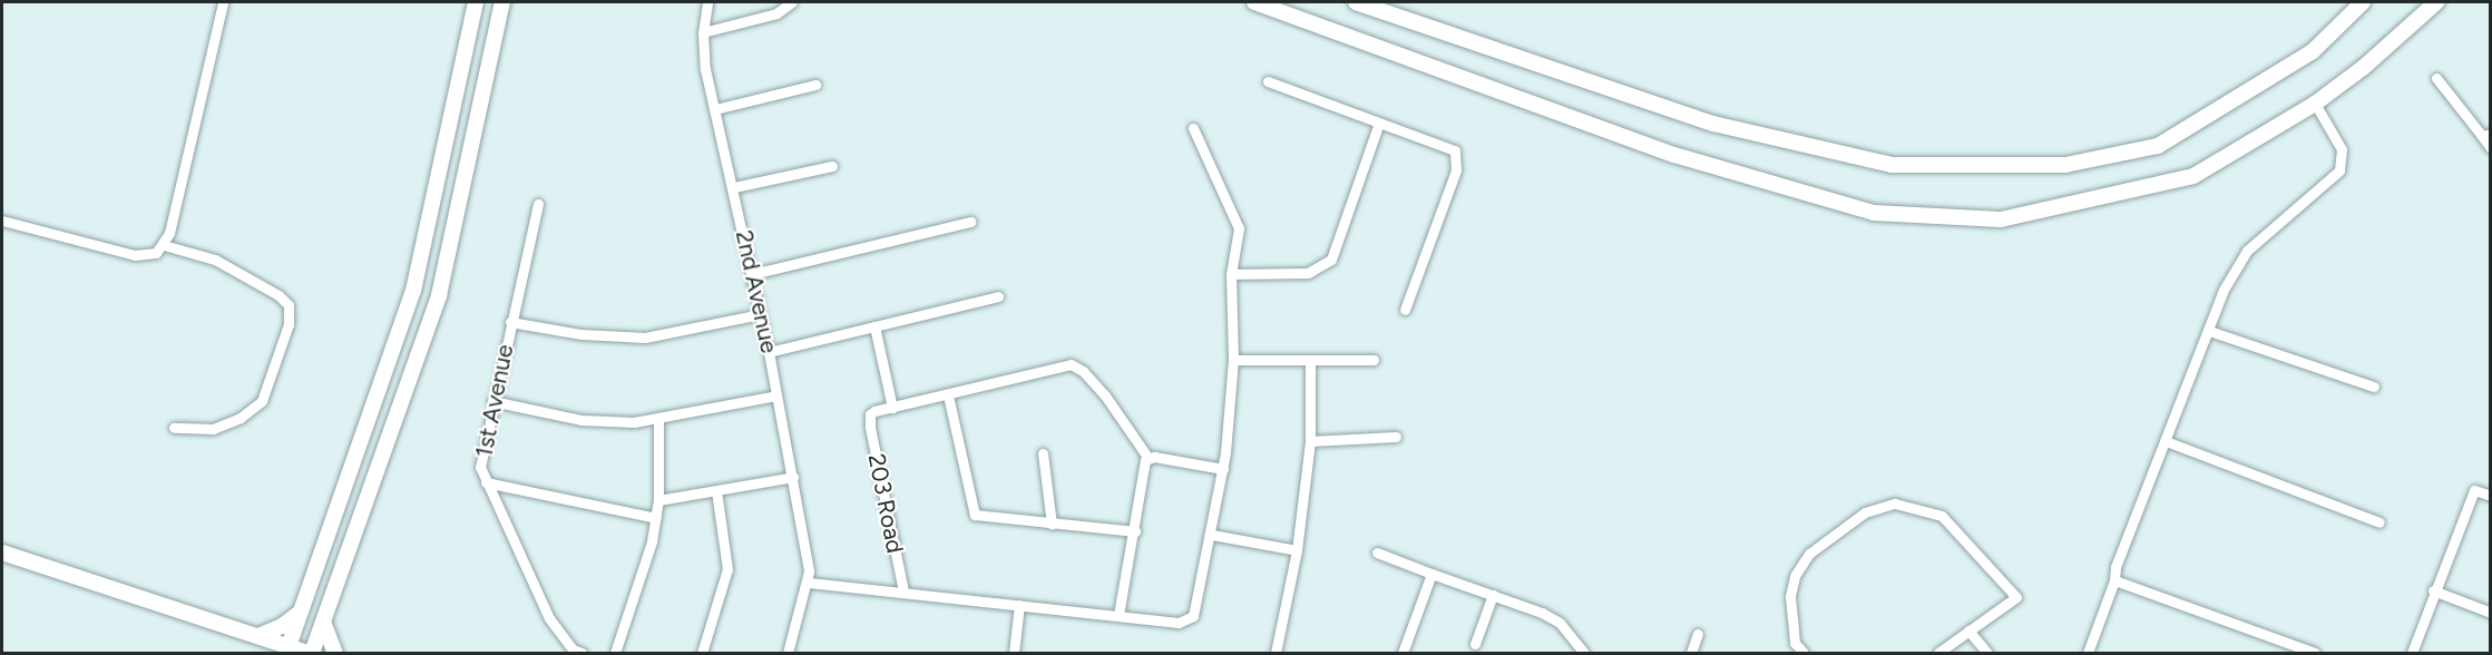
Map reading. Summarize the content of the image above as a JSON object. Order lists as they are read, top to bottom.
{
  "streets": {
    "street": ["2nd Avenue", "1st Avenue", "203 Road"]
  }
}
